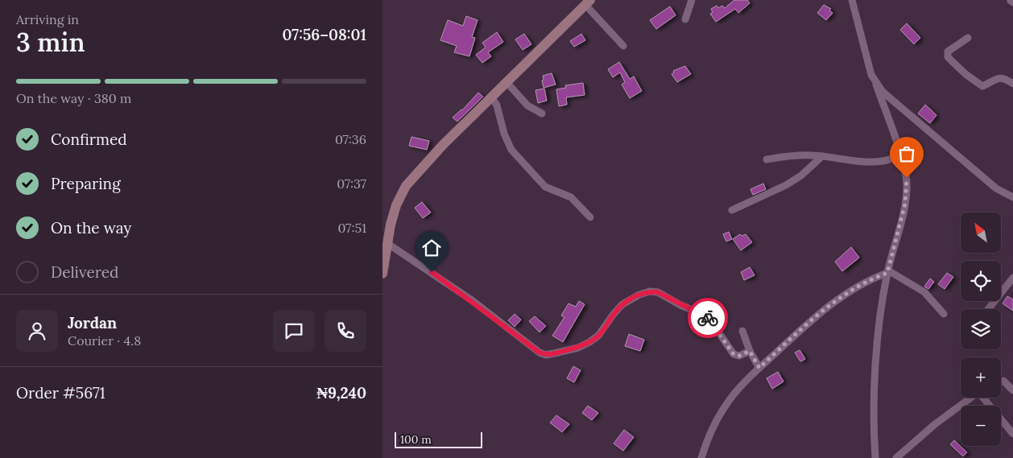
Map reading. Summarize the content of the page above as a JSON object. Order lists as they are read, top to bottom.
{
  "scale_bar": "100 m",
  "north": "top left",
  "page": {
    "heading": ["3 min", "Arriving in", "07:56–08:01"],
    "panel": [
      "Jordan",
      "Courier · 4.8",
      "Order #5671",
      "₦9,240"
    ],
    "bar": "On the way · 380 m",
    "list": [
      ["Confirmed", "07:36"],
      ["Preparing", "07:37"],
      ["On the way", "07:51"],
      "Delivered"
    ],
    "map_buttons": ["+", "−"],
    "scale": "100 m"
  }
}
